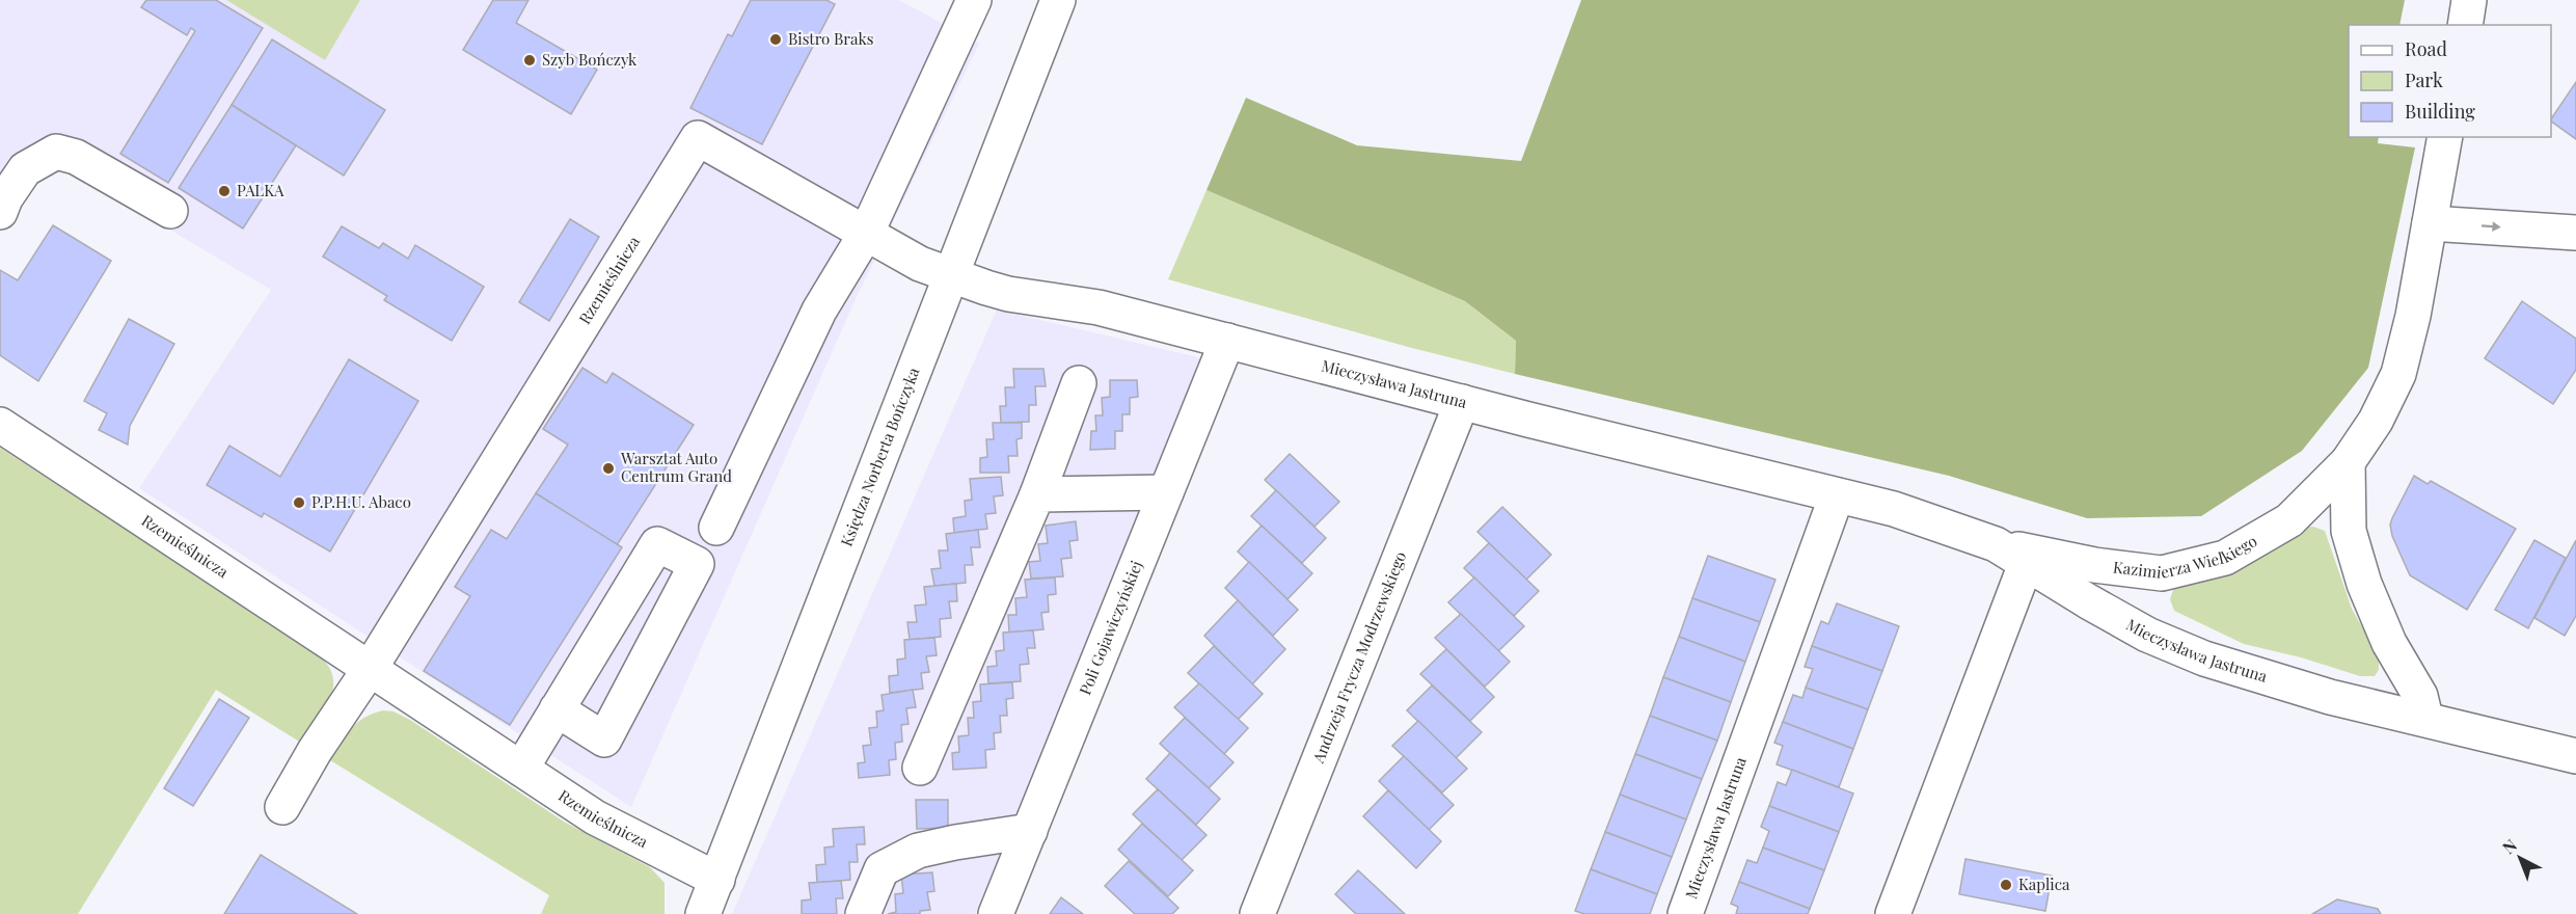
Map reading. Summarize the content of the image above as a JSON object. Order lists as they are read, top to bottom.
{
  "streets": {
    "street": [
      "Rzemieślnicza",
      "Mieczysława Jastruna",
      "Księdza Norberta Bończyka",
      "Kazimierza Wielkiego",
      "Poli Gojawiczyńskiej",
      "Andrzeja Frycza Modrzewskiego"
    ]
  },
  "crossings": [
    ["Rzemieślnicza", "Mieczysława Jastruna"],
    ["Rzemieślnicza", "Księdza Norberta Bończyka"],
    ["Mieczysława Jastruna", "Księdza Norberta Bończyka"],
    ["Mieczysława Jastruna", "Kazimierza Wielkiego"],
    ["Mieczysława Jastruna", "Poli Gojawiczyńskiej"],
    ["Mieczysława Jastruna", "Andrzeja Frycza Modrzewskiego"]
  ],
  "places": [
    "Bistro Braks",
    "Szyb Bończyk",
    "PALKA",
    "Warsztat Auto Centrum Grand",
    "P.P.H.U. Abaco",
    "Kaplica"
  ],
  "legend": ["Road", "Park", "Building"],
  "north": "top left"
}
